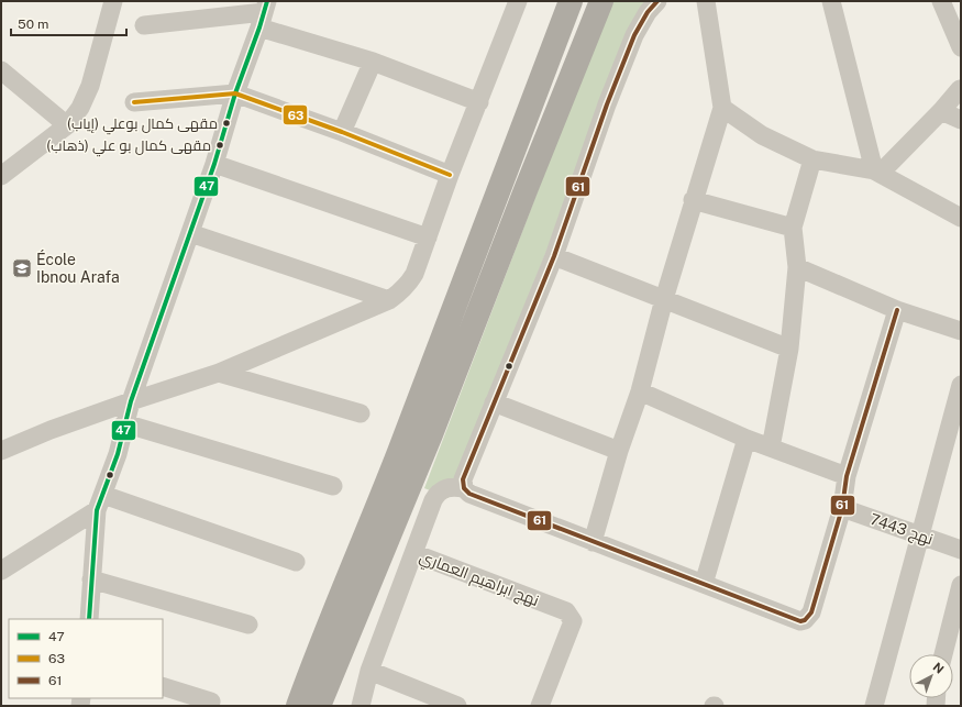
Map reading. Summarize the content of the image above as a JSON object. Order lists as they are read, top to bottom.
{
  "streets": {
    "street": ["نهج 7443", "نهج ابراهيم العماري"]
  },
  "places": {
    "other": ["مقهى كمال بوعلي (إياب)", "مقهى كمال بو علي (ذهاب)"],
    "school or university": ["École Ibnou Arafa"]
  },
  "lines": ["transit line 47", "transit line 61", "transit line 63"],
  "legend": ["47", "63", "61"],
  "scale_bar": "50 m",
  "north": "top right"
}
